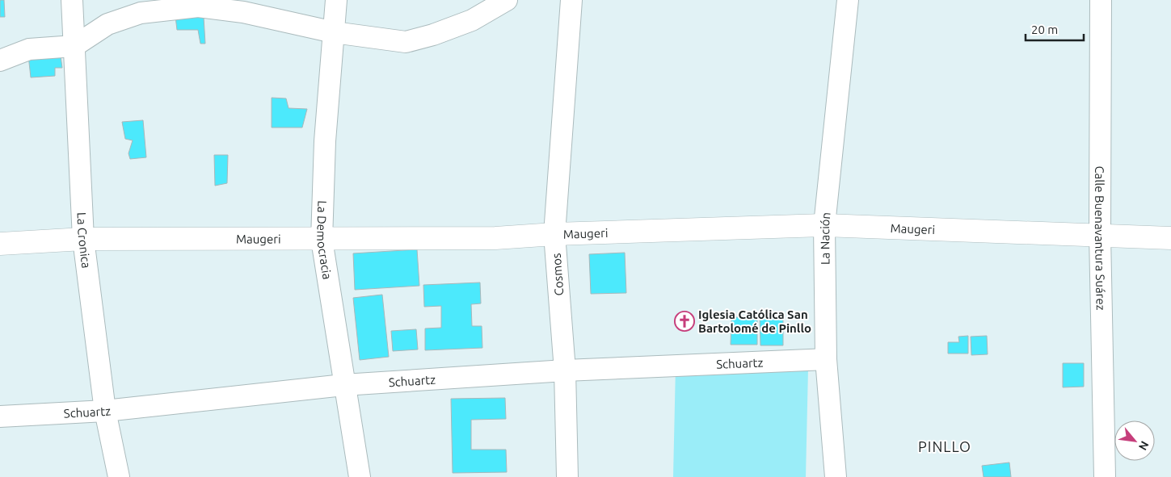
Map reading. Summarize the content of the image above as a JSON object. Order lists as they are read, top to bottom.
{
  "streets": {
    "street": [
      "Maugeri",
      "La Nación",
      "Calle Buenavantura Suárez",
      "La Cronica",
      "La Democracia",
      "Cosmos",
      "Schuartz"
    ]
  },
  "crossings": [
    ["Maugeri", "La Nación"],
    ["Maugeri", "Calle Buenavantura Suárez"],
    ["Maugeri", "La Cronica"],
    ["Maugeri", "La Democracia"],
    ["Maugeri", "Cosmos"],
    ["La Nación", "Schuartz"],
    ["La Cronica", "Schuartz"],
    ["La Democracia", "Schuartz"],
    ["Cosmos", "Schuartz"]
  ],
  "districts": ["PINLLO"],
  "places": {
    "church": ["Iglesia Católica San Bartolomé de Pinllo"]
  },
  "scale_bar": "20 m",
  "north": "bottom right"
}
